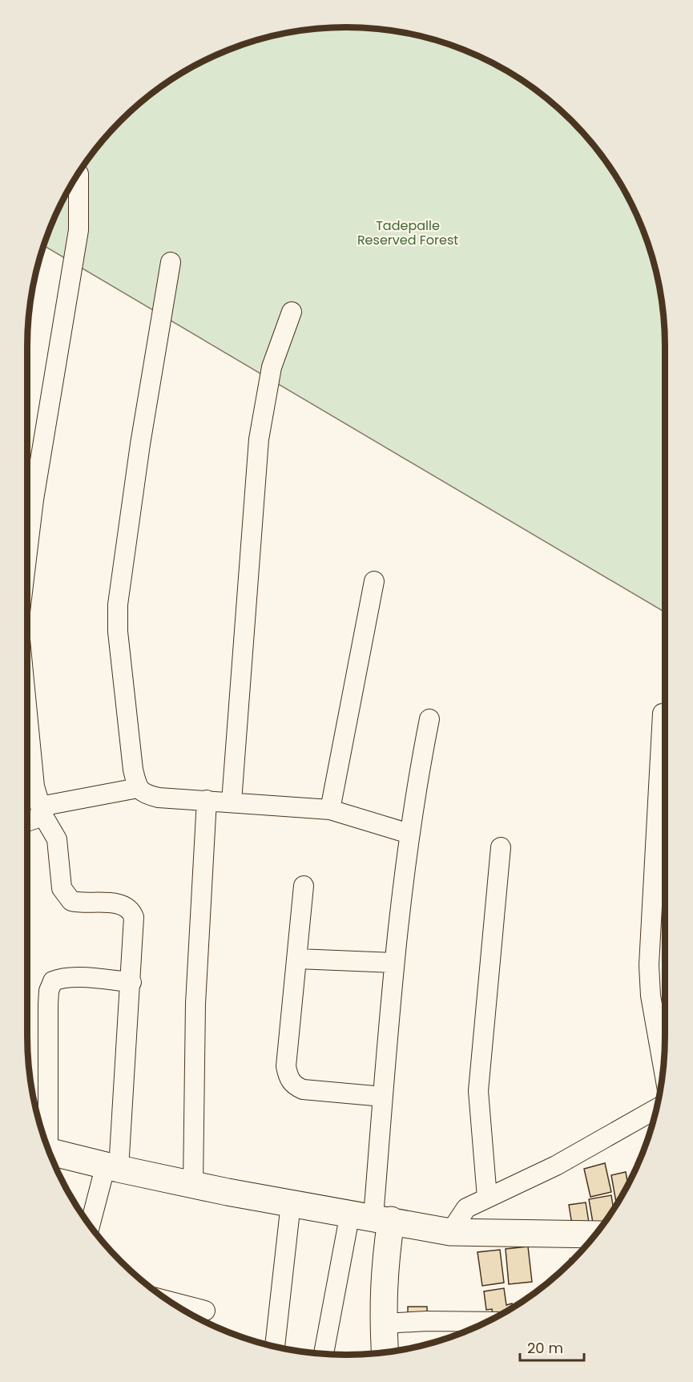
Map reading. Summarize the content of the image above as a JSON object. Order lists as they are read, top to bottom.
{
  "parks": ["Tadepalle Reserved Forest"],
  "scale_bar": "20 m"
}
